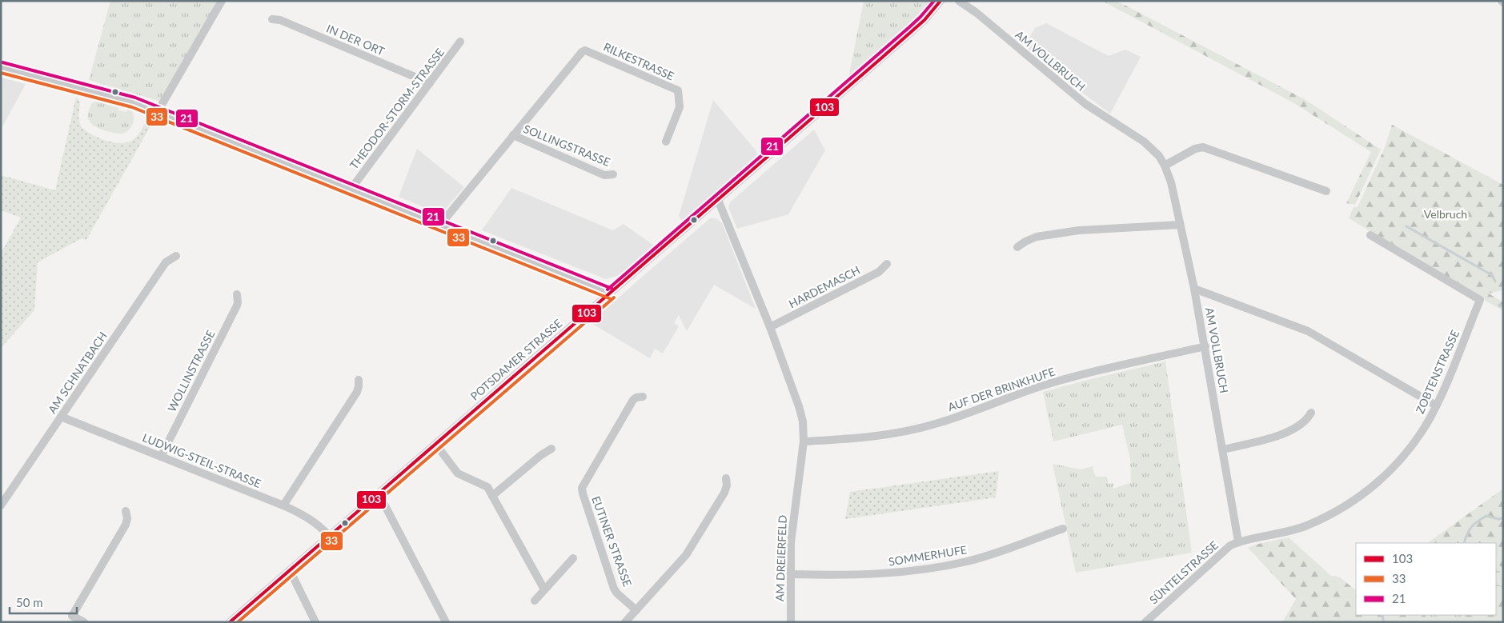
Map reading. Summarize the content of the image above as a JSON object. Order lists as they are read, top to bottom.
{
  "streets": {
    "street": [
      "IN DER ORT",
      "AM VOLLBRUCH",
      "RILKESTRASSE",
      "THEODOR-STORM-STRASSE",
      "SOLLINGSTRASSE",
      "HARDEMASCH",
      "POTSDAMER STRASSE",
      "WOLLINSTRASSE",
      "ZOBTENSTRASSE",
      "AM SCHNATBACH",
      "AUF DER BRINKHUFE",
      "LUDWIG-STEIL-STRASSE",
      "EUTINER STRASSE",
      "SOMMERHUFE",
      "AM DREIERFELD",
      "SÜNTELSTRASSE"
    ]
  },
  "crossings": [
    ["IN DER ORT", "THEODOR-STORM-STRASSE"],
    ["AM VOLLBRUCH", "ZOBTENSTRASSE"],
    ["AM VOLLBRUCH", "AUF DER BRINKHUFE"],
    ["AM VOLLBRUCH", "SÜNTELSTRASSE"],
    ["RILKESTRASSE", "SOLLINGSTRASSE"],
    ["HARDEMASCH", "AM DREIERFELD"],
    ["POTSDAMER STRASSE", "LUDWIG-STEIL-STRASSE"],
    ["POTSDAMER STRASSE", "AM DREIERFELD"],
    ["WOLLINSTRASSE", "LUDWIG-STEIL-STRASSE"],
    ["ZOBTENSTRASSE", "SÜNTELSTRASSE"],
    ["AM SCHNATBACH", "LUDWIG-STEIL-STRASSE"],
    ["AUF DER BRINKHUFE", "AM DREIERFELD"],
    ["SOMMERHUFE", "AM DREIERFELD"]
  ],
  "parks": ["Velbruch"],
  "lines": ["transit line 103", "transit line 21", "transit line 33"],
  "legend": ["103", "33", "21"],
  "scale_bar": "50 m"
}
